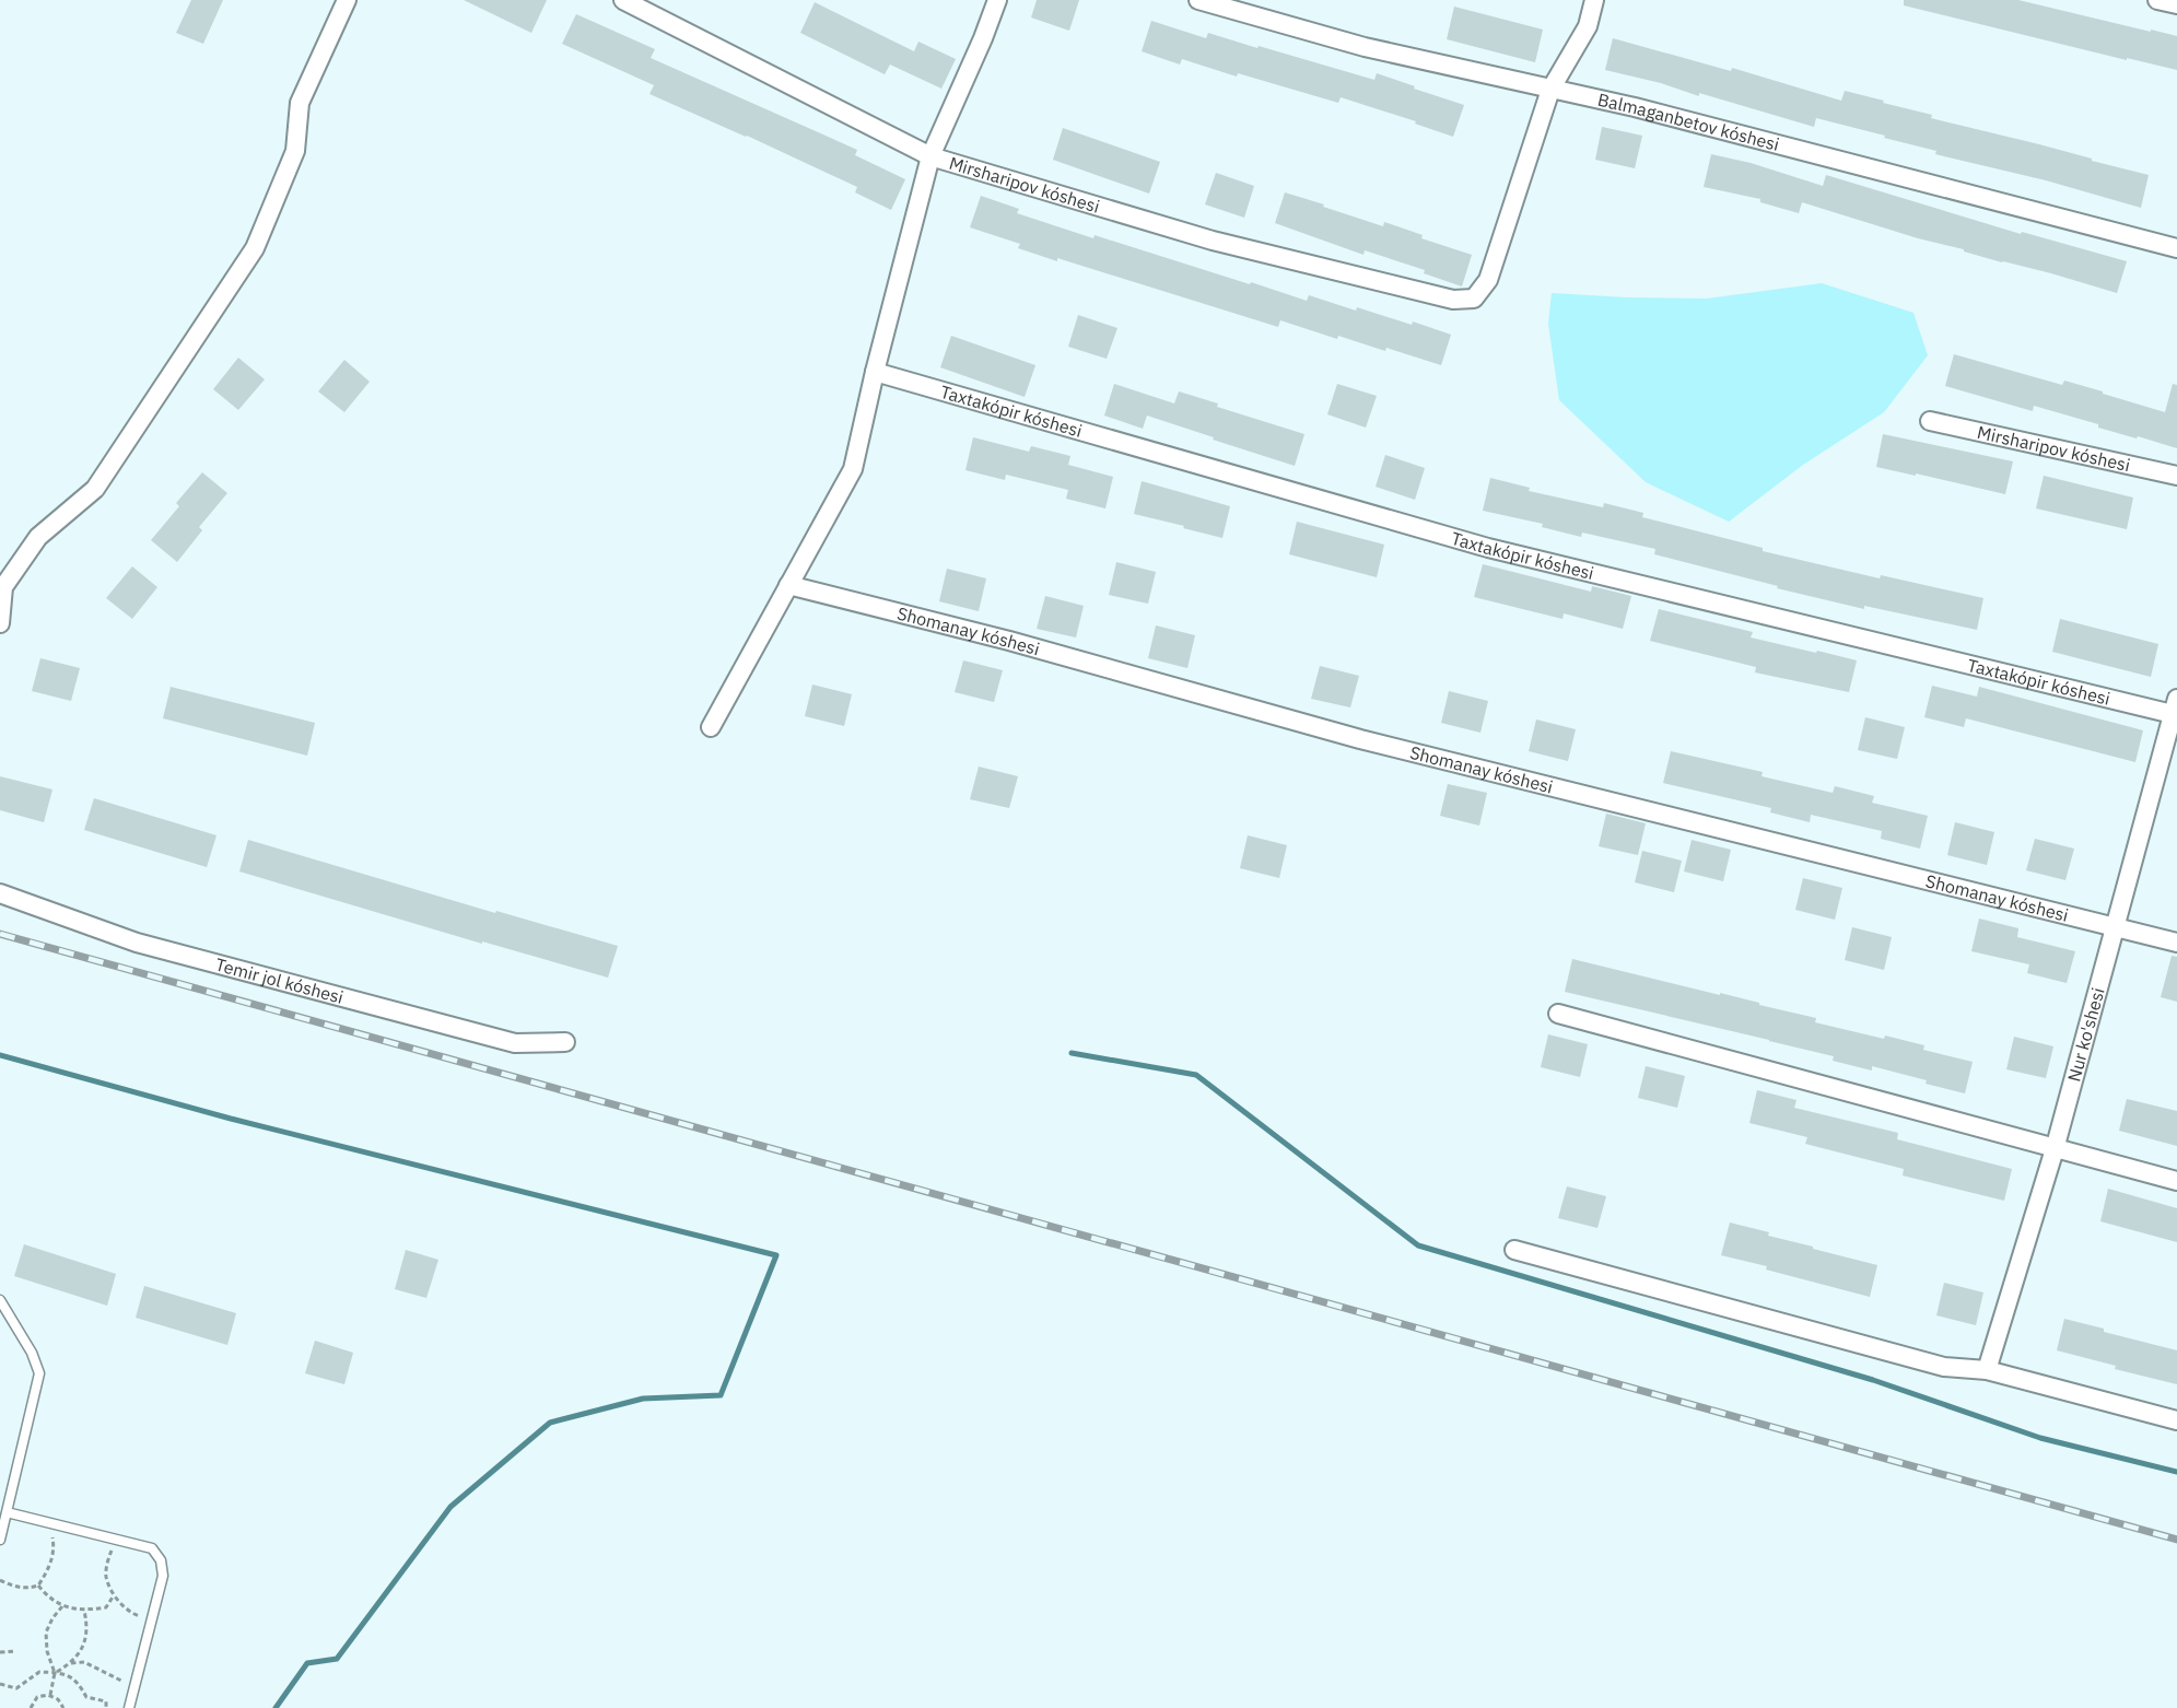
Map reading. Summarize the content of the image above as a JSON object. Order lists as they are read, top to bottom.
{
  "streets": {
    "street": [
      "Balmaganbetov kóshesi",
      "Mirsharipov kóshesi",
      "Taxtakópir kóshesi",
      "Shomanay kóshesi",
      "Temir jol kóshesi",
      "Nur ko'shesi"
    ]
  },
  "crossings": [
    ["Balmaganbetov kóshesi", "Mirsharipov kóshesi"],
    ["Taxtakópir kóshesi", "Nur ko'shesi"],
    ["Shomanay kóshesi", "Nur ko'shesi"]
  ]
}
